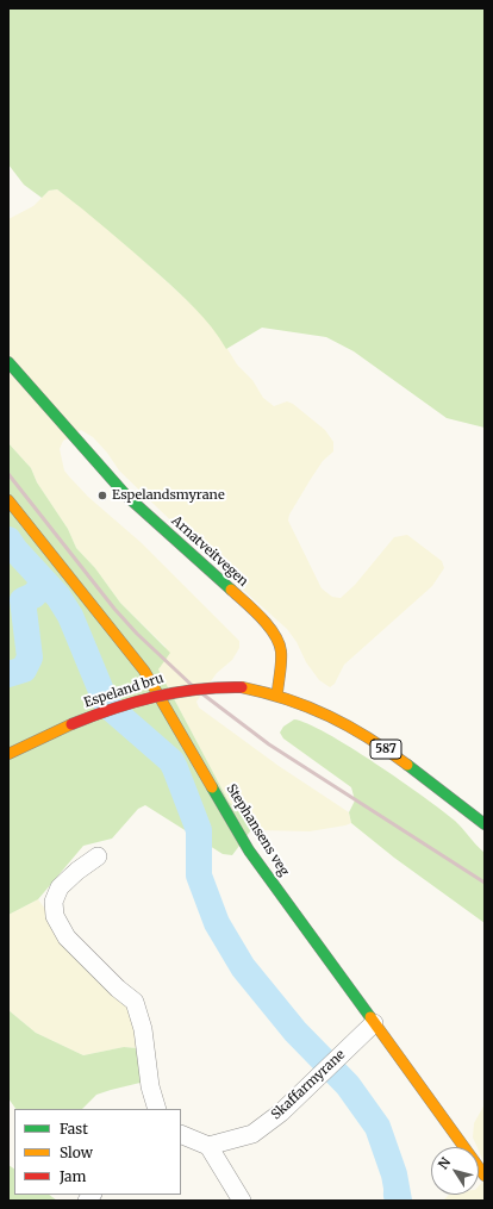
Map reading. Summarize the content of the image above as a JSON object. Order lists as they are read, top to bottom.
{
  "streets": {
    "main road": [
      "Arnatveitvegen",
      "Espeland bru",
      "587",
      "Stephansens veg"
    ],
    "street": ["Skaffarmyrane"]
  },
  "crossings": [
    ["Arnatveitvegen", "Espeland bru"],
    ["Arnatveitvegen", "587"],
    ["Espeland bru", "587"],
    ["Stephansens veg", "Skaffarmyrane"]
  ],
  "places": ["Espelandsmyrane"],
  "legend": ["Fast", "Slow", "Jam"],
  "north": "top left"
}
